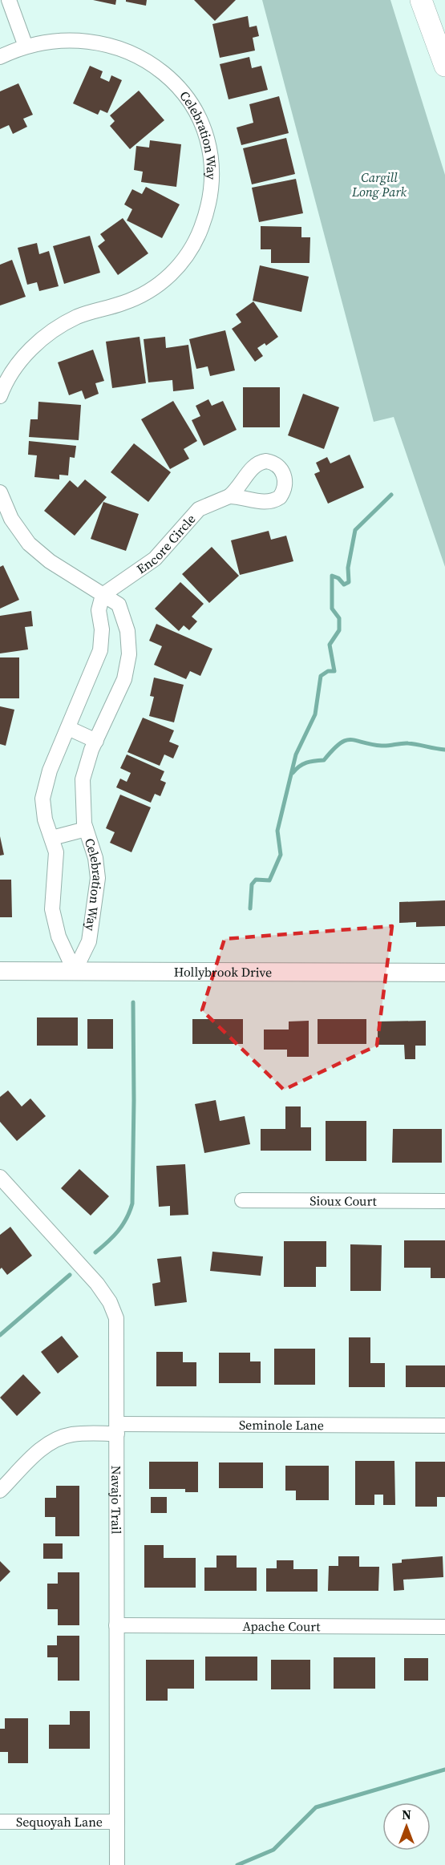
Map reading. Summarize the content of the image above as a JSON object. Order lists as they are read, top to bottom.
{
  "streets": {
    "main road": ["Hollybrook Drive"],
    "street": [
      "Celebration Way",
      "Encore Circle",
      "Sioux Court",
      "Seminole Lane",
      "Navajo Trail",
      "Apache Court",
      "Sequoyah Lane"
    ]
  },
  "crossings": [
    ["Celebration Way", "Encore Circle"],
    ["Celebration Way", "Hollybrook Drive"],
    ["Seminole Lane", "Navajo Trail"],
    ["Navajo Trail", "Apache Court"],
    ["Navajo Trail", "Sequoyah Lane"]
  ],
  "parks": ["Cargill Long Park"],
  "north": "top"
}
